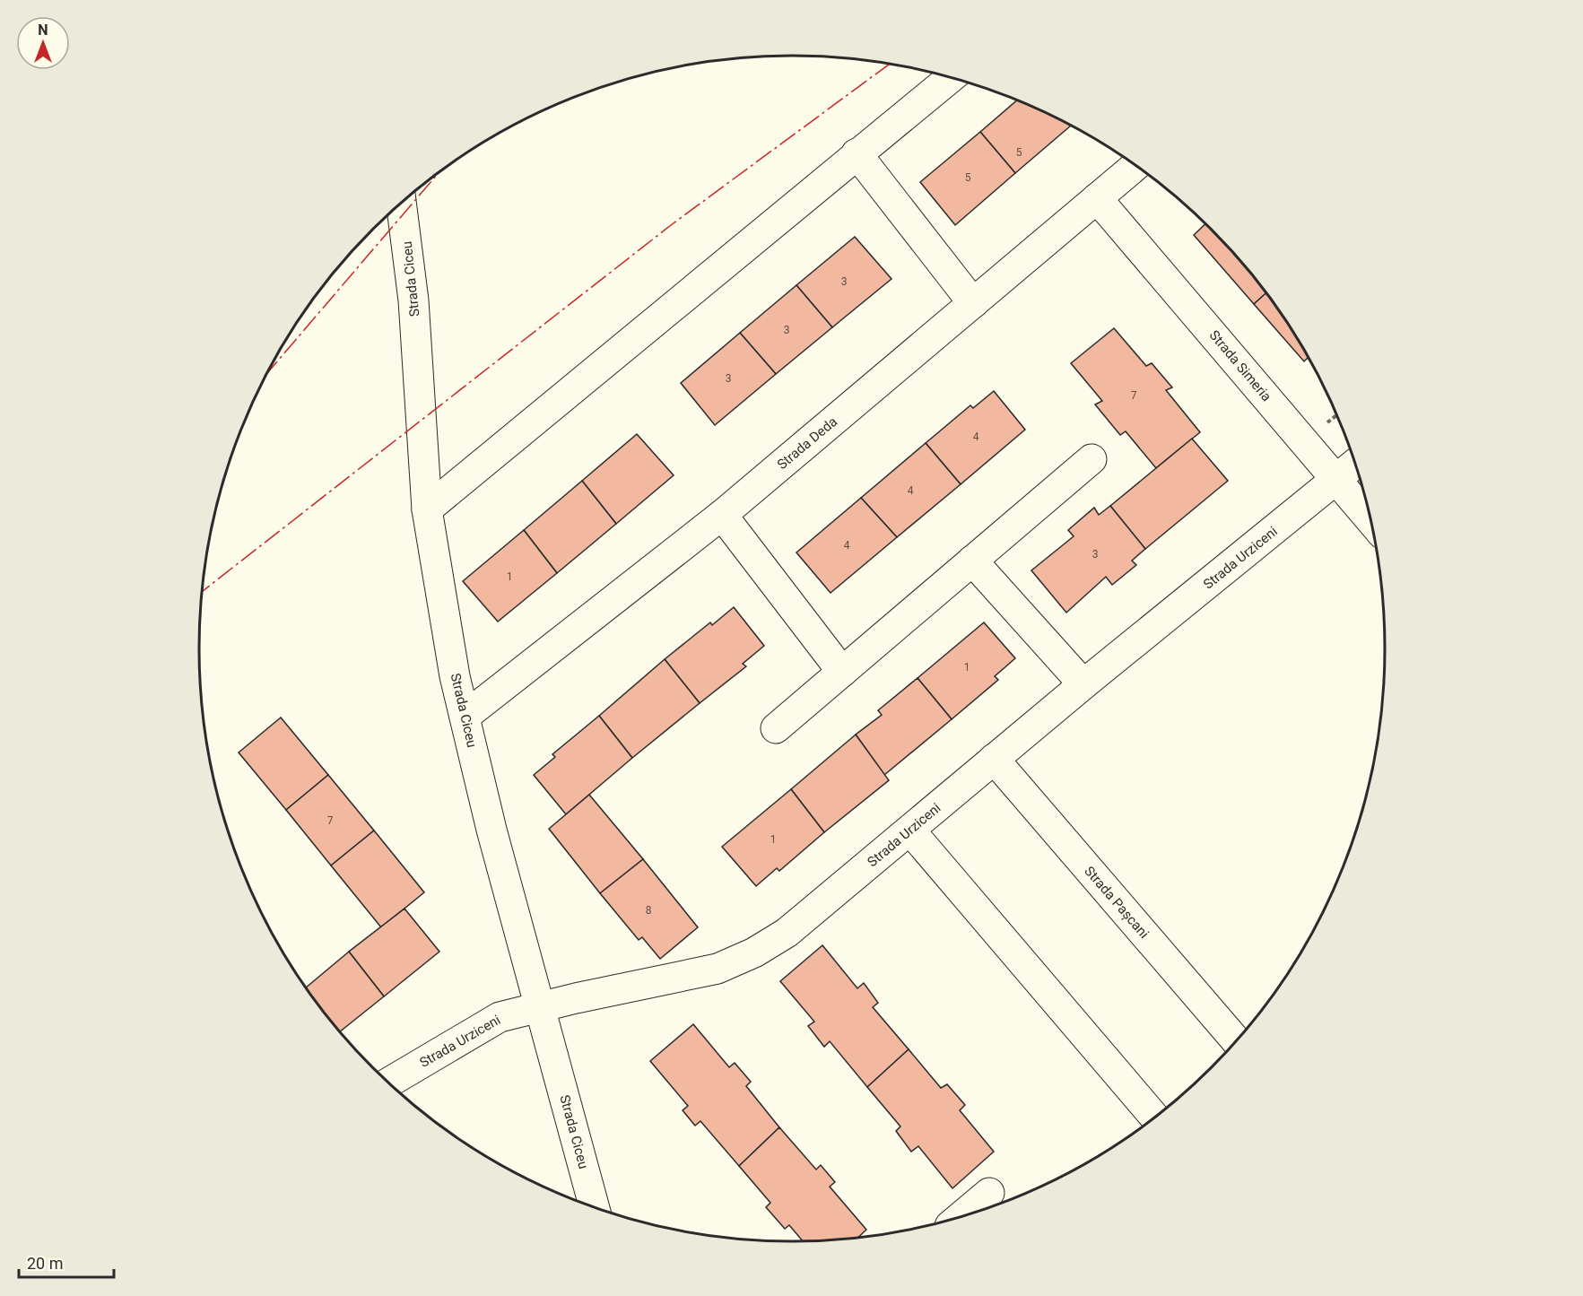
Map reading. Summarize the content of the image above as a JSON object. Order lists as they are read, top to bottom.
{
  "streets": {
    "street": [
      "Strada Ciceu",
      "Strada Simeria",
      "Strada Deda",
      "Strada Urziceni",
      "Strada Pașcani"
    ]
  },
  "crossings": [
    ["Strada Ciceu", "Strada Deda"],
    ["Strada Ciceu", "Strada Urziceni"],
    ["Strada Simeria", "Strada Deda"],
    ["Strada Simeria", "Strada Urziceni"],
    ["Strada Urziceni", "Strada Pașcani"]
  ],
  "house_numbers": [
    "5",
    "5",
    "3",
    "3",
    "3",
    "7",
    "4",
    "4",
    "4",
    "3",
    "1",
    "1",
    "7",
    "1",
    "8"
  ],
  "scale_bar": "20 m",
  "north": "top"
}
